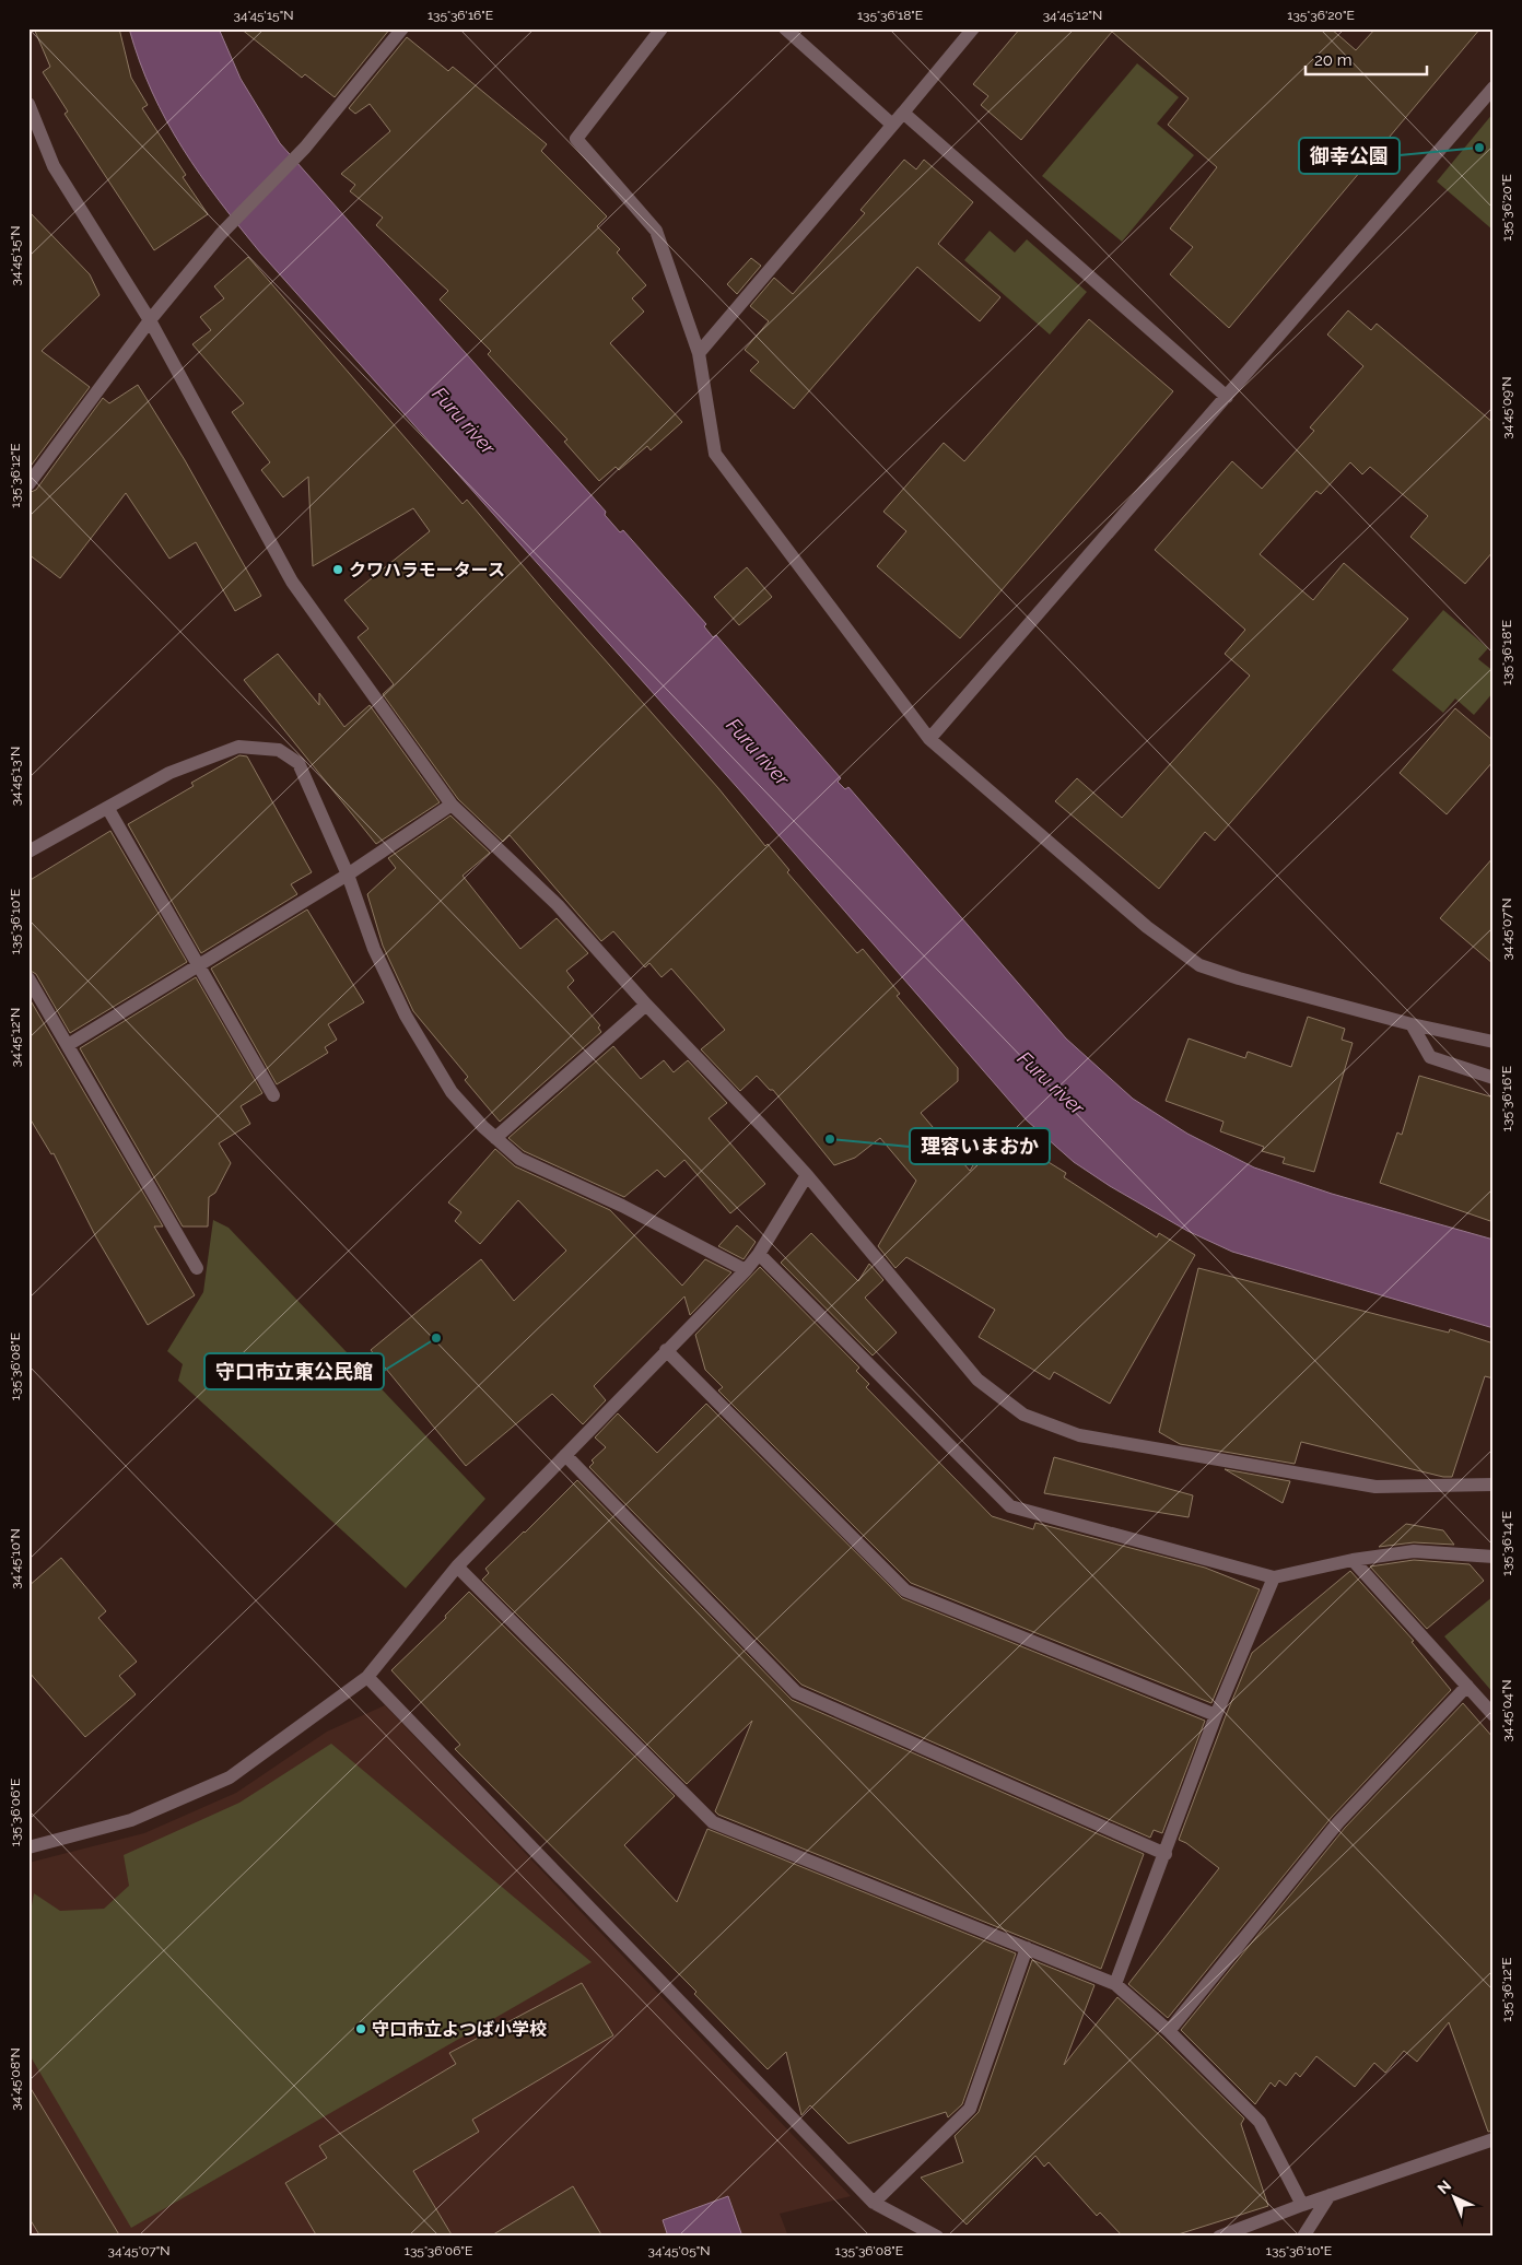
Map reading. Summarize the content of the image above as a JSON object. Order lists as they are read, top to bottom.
{
  "water": ["Furu river"],
  "places": [
    "御幸公園",
    "クワハラモータース",
    "理容いまおか",
    "守口市立東公民館",
    "守口市立よつば小学校"
  ],
  "scale_bar": "20 m",
  "north": "top left",
  "coordinates": [
    "34°45'15\"N",
    "135°36'16\"E",
    "135°36'18\"E",
    "34°45'12\"N",
    "135°36'20\"E",
    "34°45'09\"N",
    "135°36'12\"E",
    "34°45'13\"N",
    "135°36'10\"E",
    "34°45'07\"N",
    "135°36'08\"E",
    "135°36'14\"E",
    "34°45'10\"N",
    "34°45'04\"N",
    "135°36'06\"E",
    "34°45'08\"N",
    "34°45'05\"N"
  ]
}
